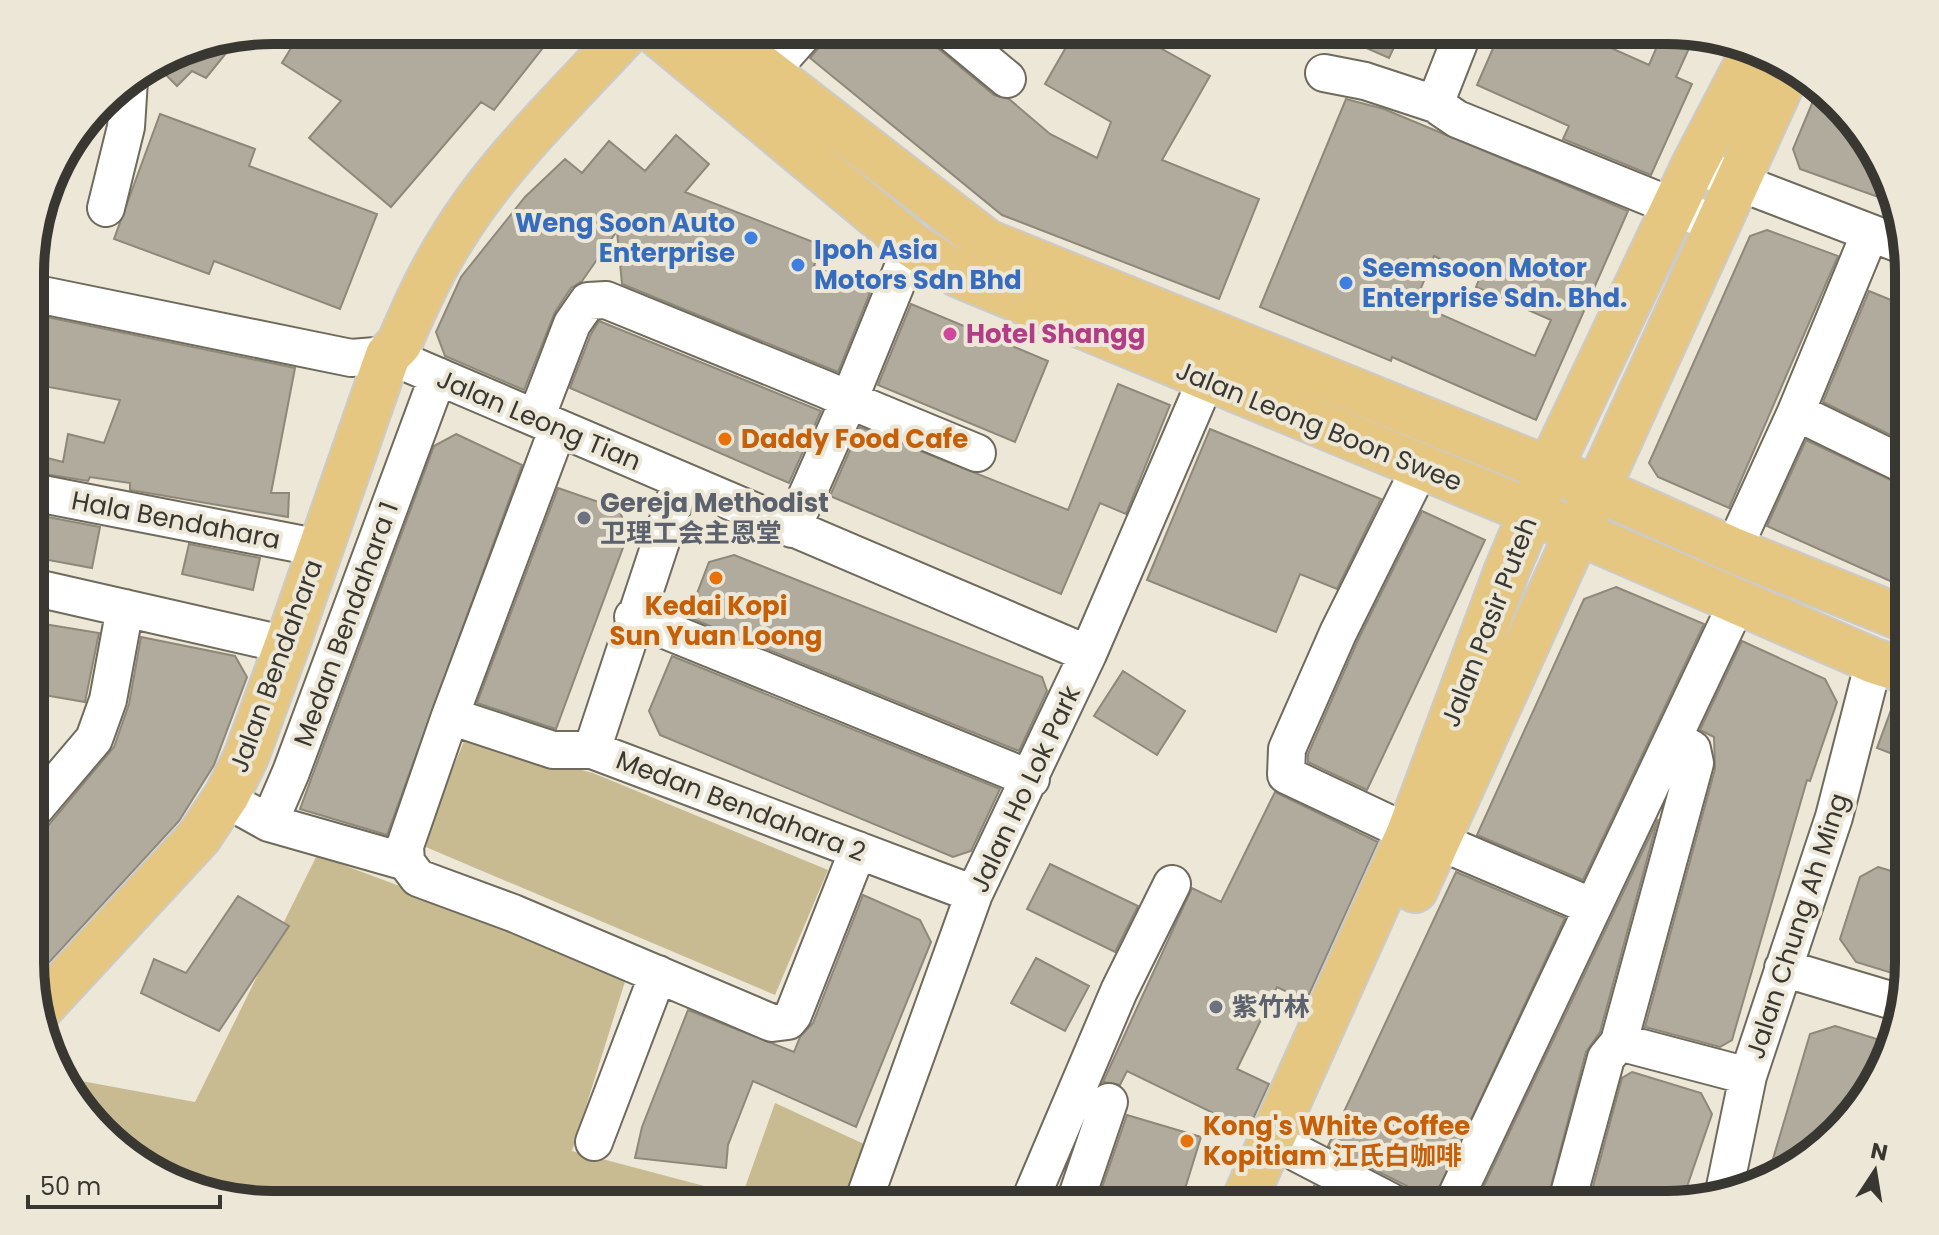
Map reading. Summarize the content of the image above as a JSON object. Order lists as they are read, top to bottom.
{
  "streets": {
    "main road": ["Jalan Leong Boon Swee", "Jalan Pasir Puteh", "Jalan Bendahara"],
    "street": [
      "Jalan Leong Tian",
      "Hala Bendahara",
      "Medan Bendahara 1",
      "Jalan Ho Lok Park",
      "Medan Bendahara 2",
      "Jalan Chung Ah Ming"
    ]
  },
  "crossings": [
    ["Jalan Leong Tian", "Medan Bendahara 1"],
    ["Jalan Leong Tian", "Jalan Bendahara"],
    ["Jalan Leong Tian", "Jalan Ho Lok Park"],
    ["Jalan Leong Tian", "Medan Bendahara 2"],
    ["Jalan Leong Boon Swee", "Jalan Pasir Puteh"],
    ["Jalan Leong Boon Swee", "Jalan Ho Lok Park"],
    ["Jalan Leong Boon Swee", "Jalan Chung Ah Ming"],
    ["Hala Bendahara", "Jalan Bendahara"],
    ["Jalan Ho Lok Park", "Medan Bendahara 2"]
  ],
  "places": [
    "Weng Soon Auto Enterprise",
    "Ipoh Asia Motors Sdn Bhd",
    "Seemsoon Motor Enterprise Sdn. Bhd.",
    "Hotel Shangg",
    "Daddy Food Cafe",
    "Gereja Methodist 卫理工会主恩堂",
    "Kedai Kopi Sun Yuan Loong",
    "紫竹林",
    "Kong's White Coffee Kopitiam 江氏白咖啡"
  ],
  "scale_bar": "50 m",
  "north": "top"
}
